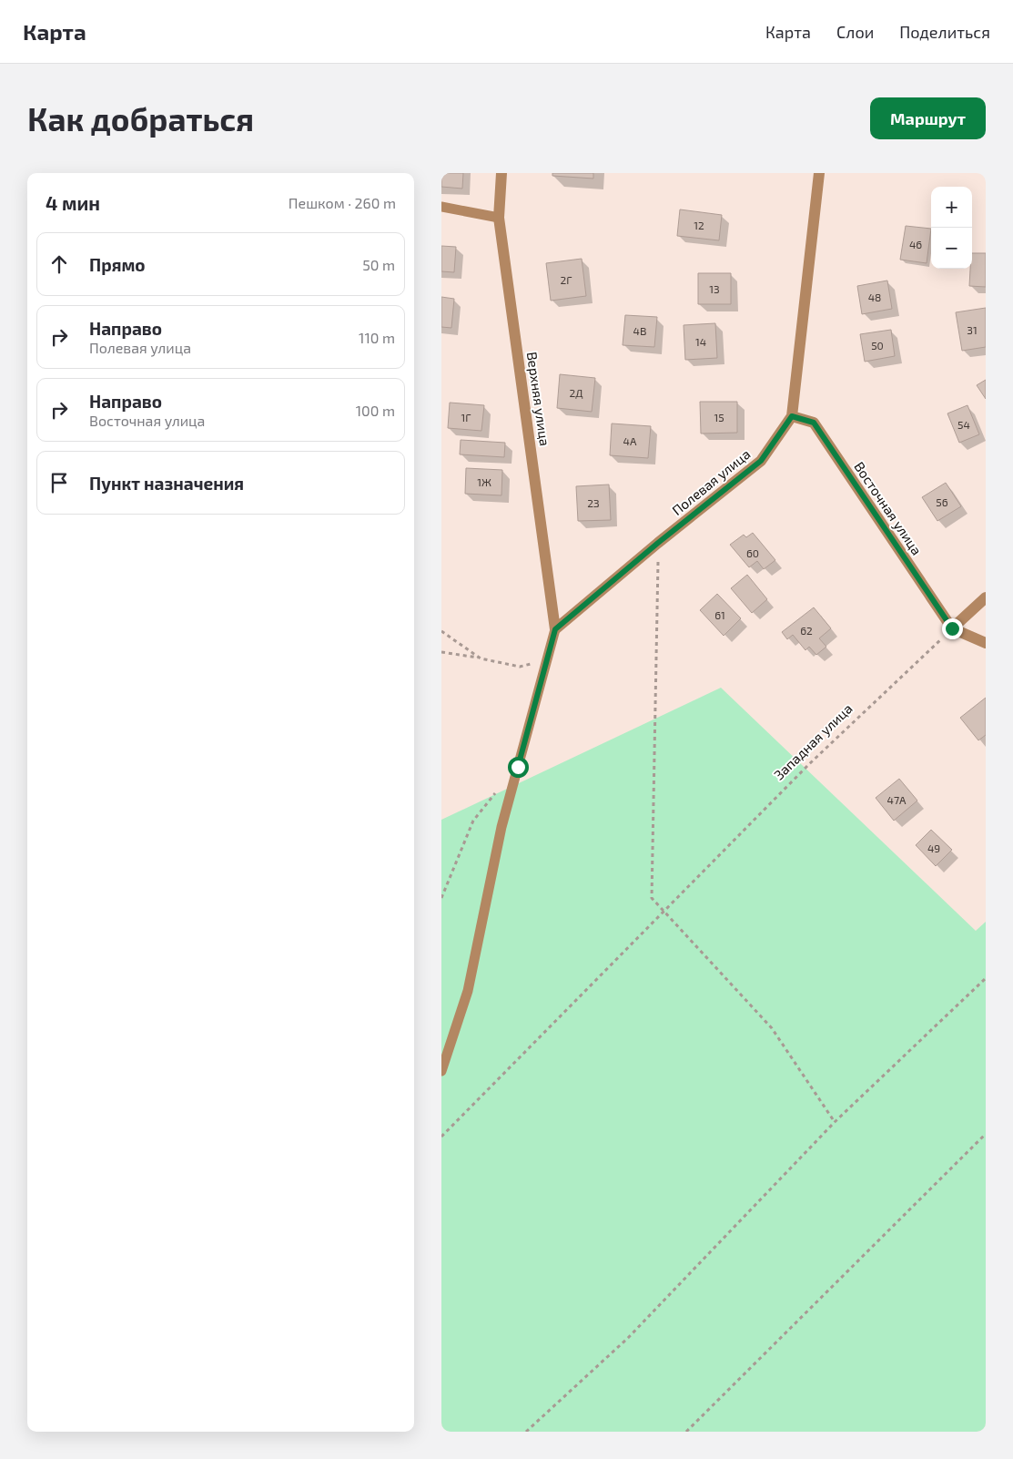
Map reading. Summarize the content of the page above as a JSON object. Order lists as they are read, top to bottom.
{
  "streets": {
    "street": ["Верхняя улица", "Полевая улица", "Восточная улица"],
    "path": ["Западная улица"]
  },
  "crossings": [
    ["Верхняя улица", "Полевая улица"],
    ["Полевая улица", "Восточная улица"],
    ["Восточная улица", "Западная улица"]
  ],
  "house_numbers": [
    "12",
    "46",
    "2Г",
    "13",
    "48",
    "31",
    "4В",
    "14",
    "50",
    "2Д",
    "1Г",
    "15",
    "54",
    "4А",
    "1Ж",
    "56",
    "2З",
    "60",
    "61",
    "62",
    "47А",
    "49"
  ],
  "page": {
    "header": "Карта",
    "nav": ["Карта", "Слои", "Поделиться"],
    "buttons": "Маршрут",
    "title": "Как добраться",
    "heading": ["4 мин", "Пешком · 260 m"],
    "map_buttons": ["+", "−"],
    "list": [
      ["Прямо", "50 m"],
      ["Направо", "Полевая улица", "110 m"],
      ["Направо", "Восточная улица", "100 m"],
      "Пункт назначения"
    ]
  }
}
